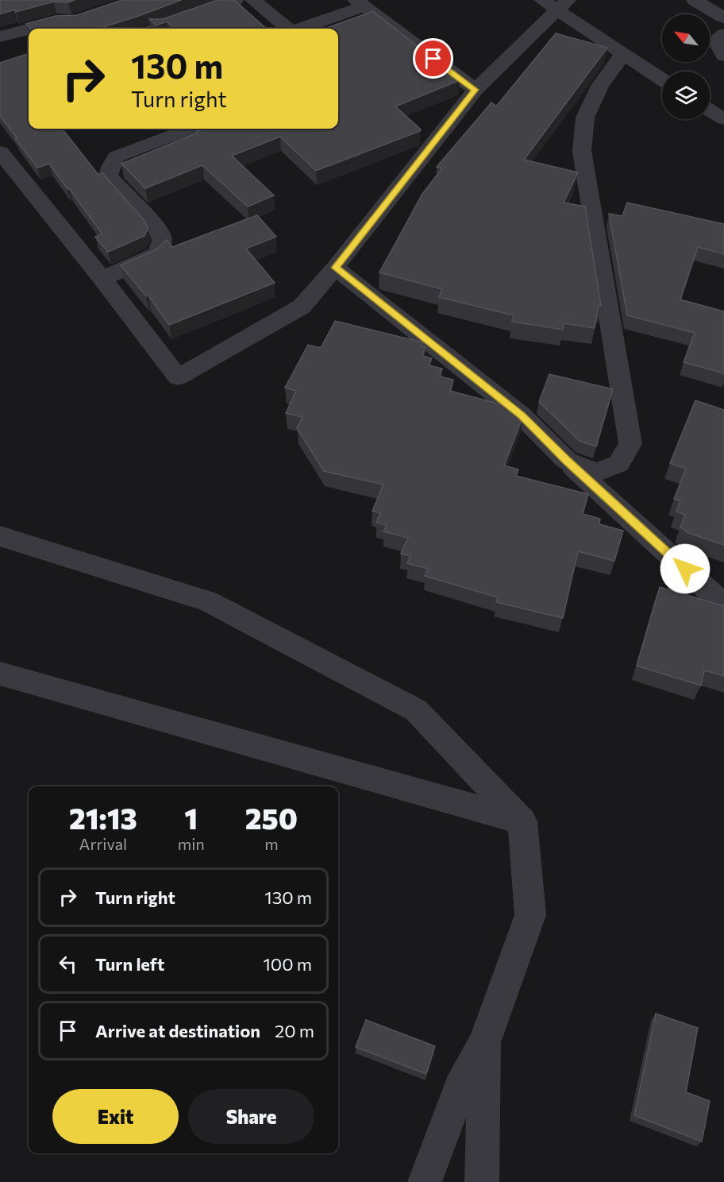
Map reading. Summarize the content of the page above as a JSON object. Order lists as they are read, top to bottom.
{
  "north": "top left",
  "page": {
    "turn": ["130 m", "Turn right"],
    "eta": [
      "21:13",
      "Arrival",
      "1",
      "min",
      "250",
      "m"
    ],
    "list": [
      {
        "name": "Turn right",
        "value": "130 m"
      },
      {
        "name": "Turn left",
        "value": "100 m"
      },
      {
        "name": "Arrive at destination",
        "value": "20 m"
      }
    ],
    "buttons": ["Exit", "Share"]
  }
}
